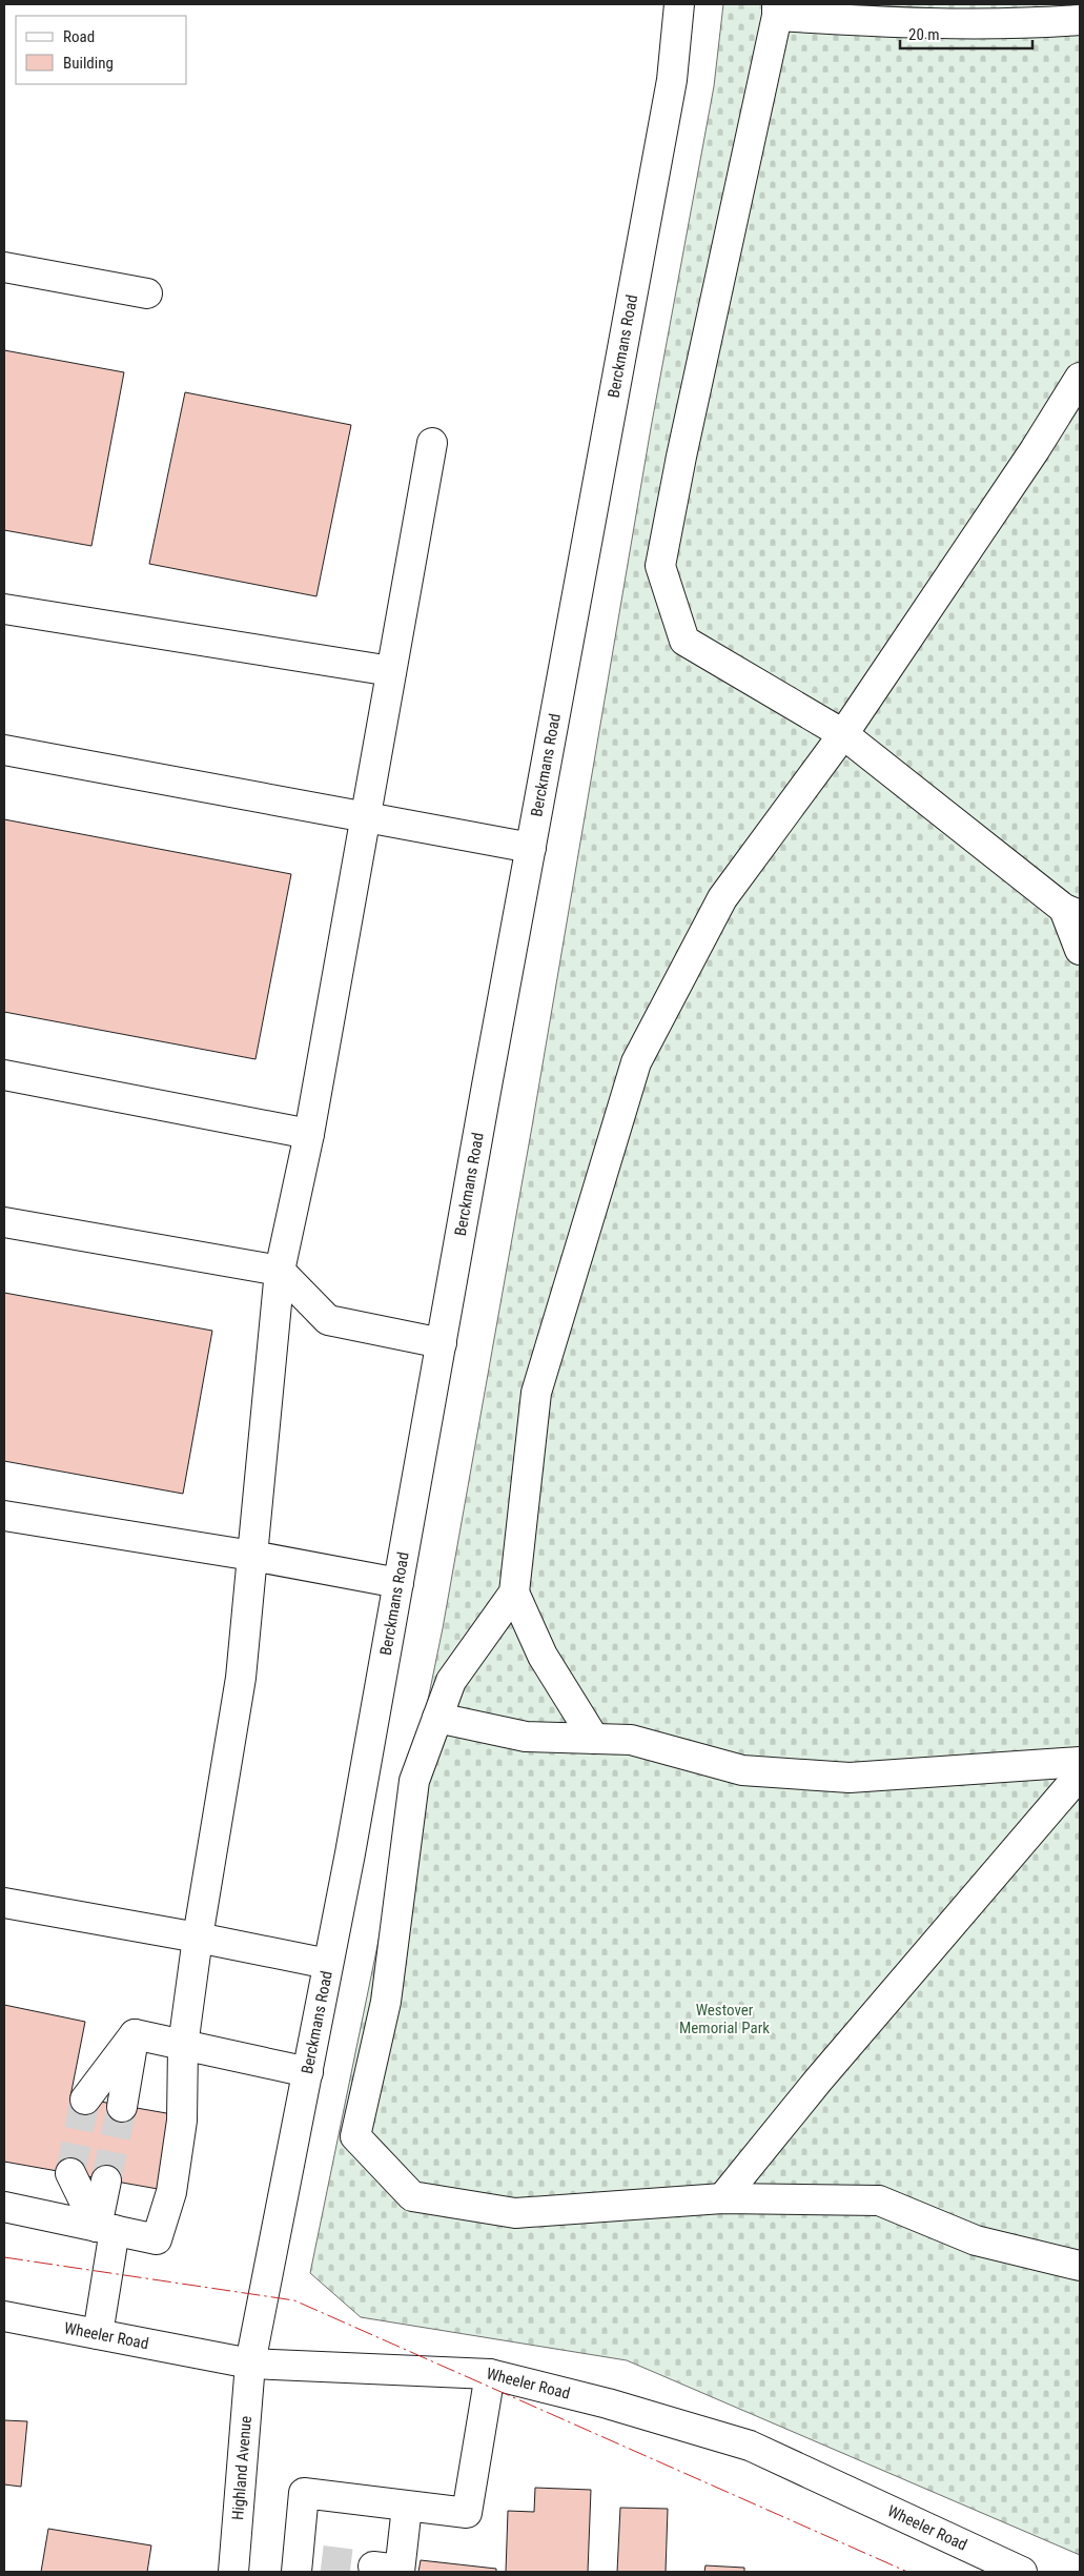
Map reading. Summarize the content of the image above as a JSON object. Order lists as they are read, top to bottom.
{
  "streets": {
    "main road": ["Berckmans Road", "Wheeler Road", "Highland Avenue"]
  },
  "crossings": [
    ["Berckmans Road", "Wheeler Road"],
    ["Berckmans Road", "Highland Avenue"],
    ["Wheeler Road", "Highland Avenue"]
  ],
  "parks": ["Westover Memorial Park"],
  "legend": ["Road", "Building"],
  "scale_bar": "20 m"
}
